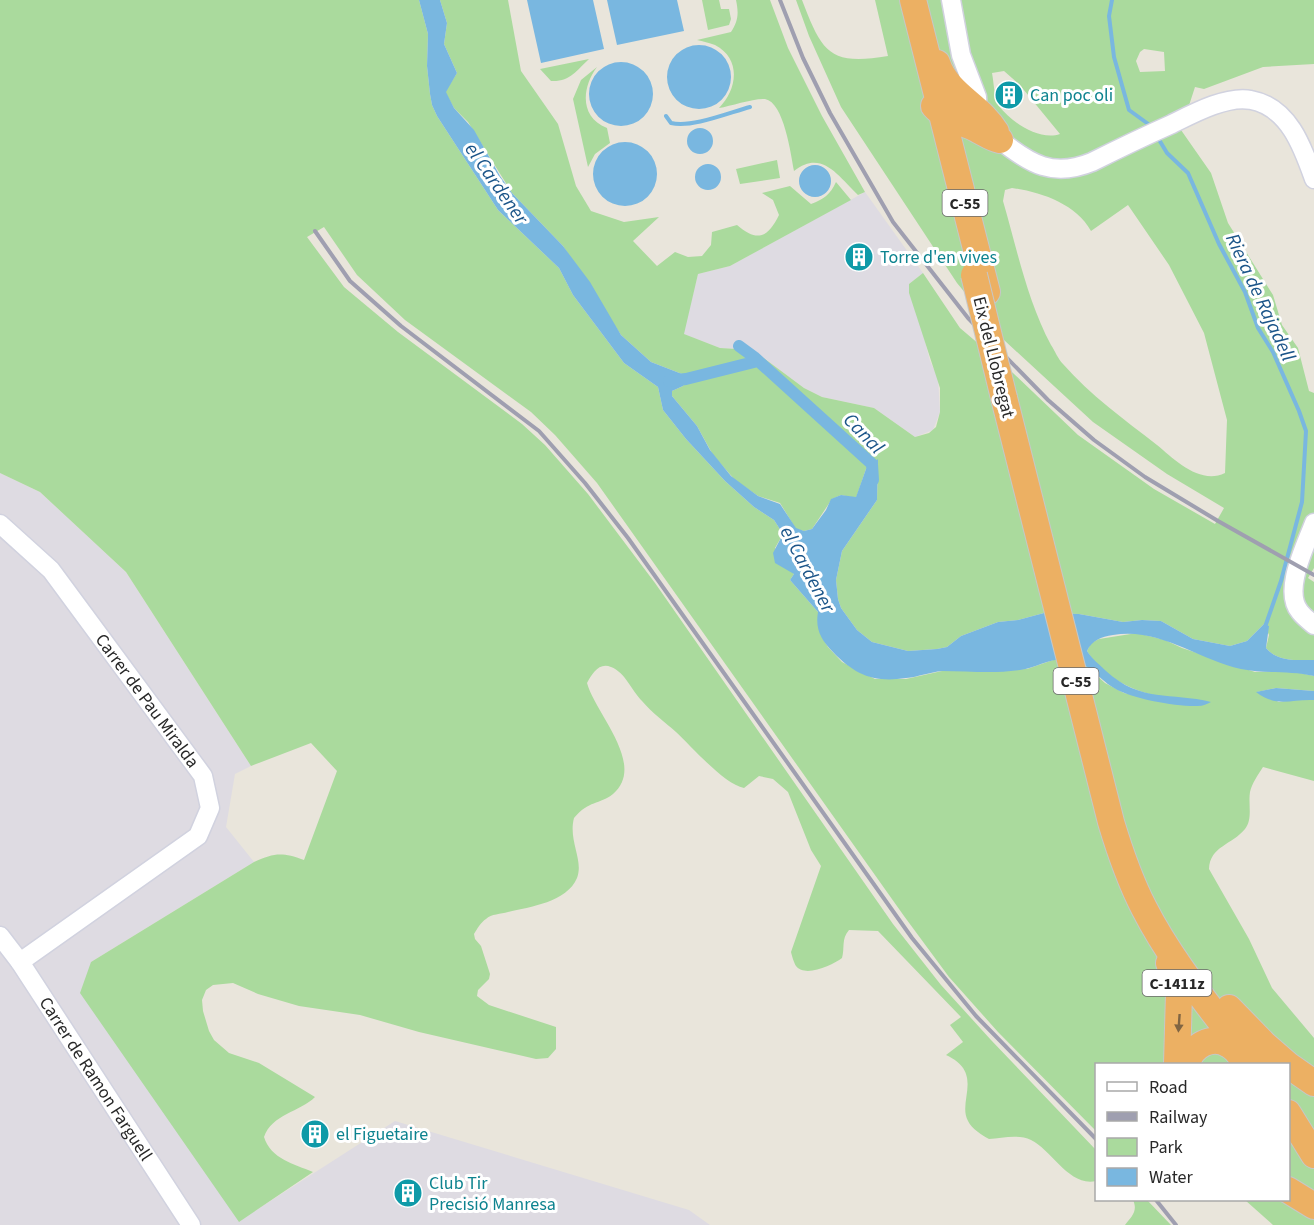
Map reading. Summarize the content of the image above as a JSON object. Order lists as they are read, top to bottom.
{
  "streets": {
    "highway": ["C-55", "Eix del Llobregat", "C-1411z"],
    "street": ["Carrer de Pau Miralda", "Carrer de Ramon Farguell"]
  },
  "crossings": [
    ["C-55", "Eix del Llobregat"],
    ["C-55", "C-1411z"],
    ["Carrer de Pau Miralda", "Carrer de Ramon Farguell"]
  ],
  "water": ["el Cardener", "Riera de Rajadell", "Canal"],
  "places": {
    "building": [
      "Can poc oli",
      "Torre d'en vives",
      "el Figuetaire",
      "Club Tir Precisió Manresa"
    ]
  },
  "legend": [
    "Road",
    "Railway",
    "Park",
    "Water"
  ]
}
